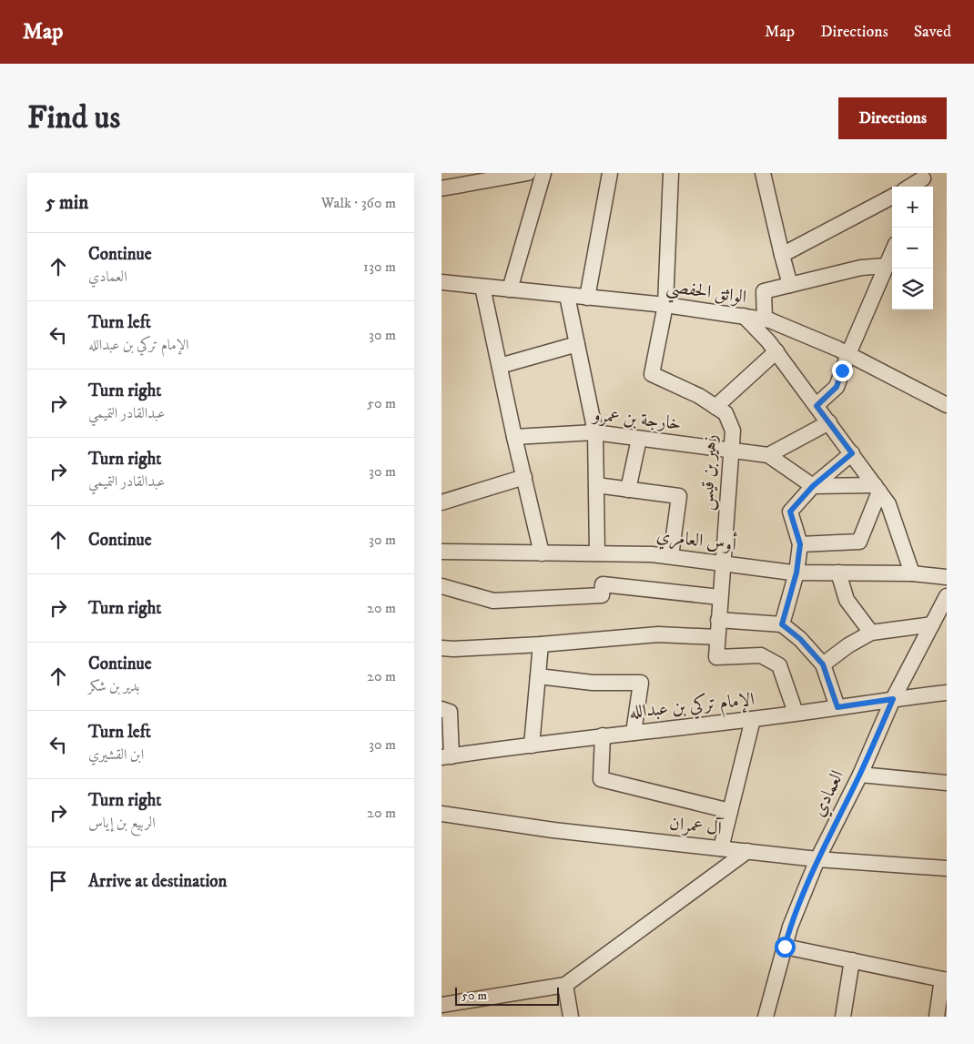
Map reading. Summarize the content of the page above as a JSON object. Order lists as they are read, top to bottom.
{
  "streets": {
    "street": [
      "الواثق الحفصي",
      "خارجة بن عمرو",
      "زهير بن قيس",
      "أوس العامري",
      "الإمام تركي بن عبدالله",
      "العمادي",
      "آل عمران"
    ]
  },
  "crossings": [
    ["الواثق الحفصي", "زهير بن قيس"],
    ["خارجة بن عمرو", "زهير بن قيس"],
    ["زهير بن قيس", "أوس العامري"],
    ["زهير بن قيس", "الإمام تركي بن عبدالله"],
    ["الإمام تركي بن عبدالله", "العمادي"],
    ["العمادي", "آل عمران"]
  ],
  "scale_bar": "50 m",
  "page": {
    "header": "Map",
    "nav": ["Map", "Directions", "Saved"],
    "buttons": "Directions",
    "title": "Find us",
    "heading": ["5 min", "Walk · 360 m"],
    "map_buttons": ["+", "−"],
    "list": [
      ["Continue", "العمادي", "130 m"],
      ["Turn left", "الإمام تركي بن عبدالله", "30 m"],
      ["Turn right", "عبدالقادر التميمي", "50 m"],
      ["Turn right", "عبدالقادر التميمي", "30 m"],
      ["Continue", "30 m"],
      ["Turn right", "20 m"],
      ["Continue", "بدير بن شكر", "20 m"],
      ["Turn left", "ابن القشيري", "30 m"],
      ["Turn right", "الربيع بن إياس", "20 m"],
      "Arrive at destination"
    ],
    "scale": "50 m"
  }
}
